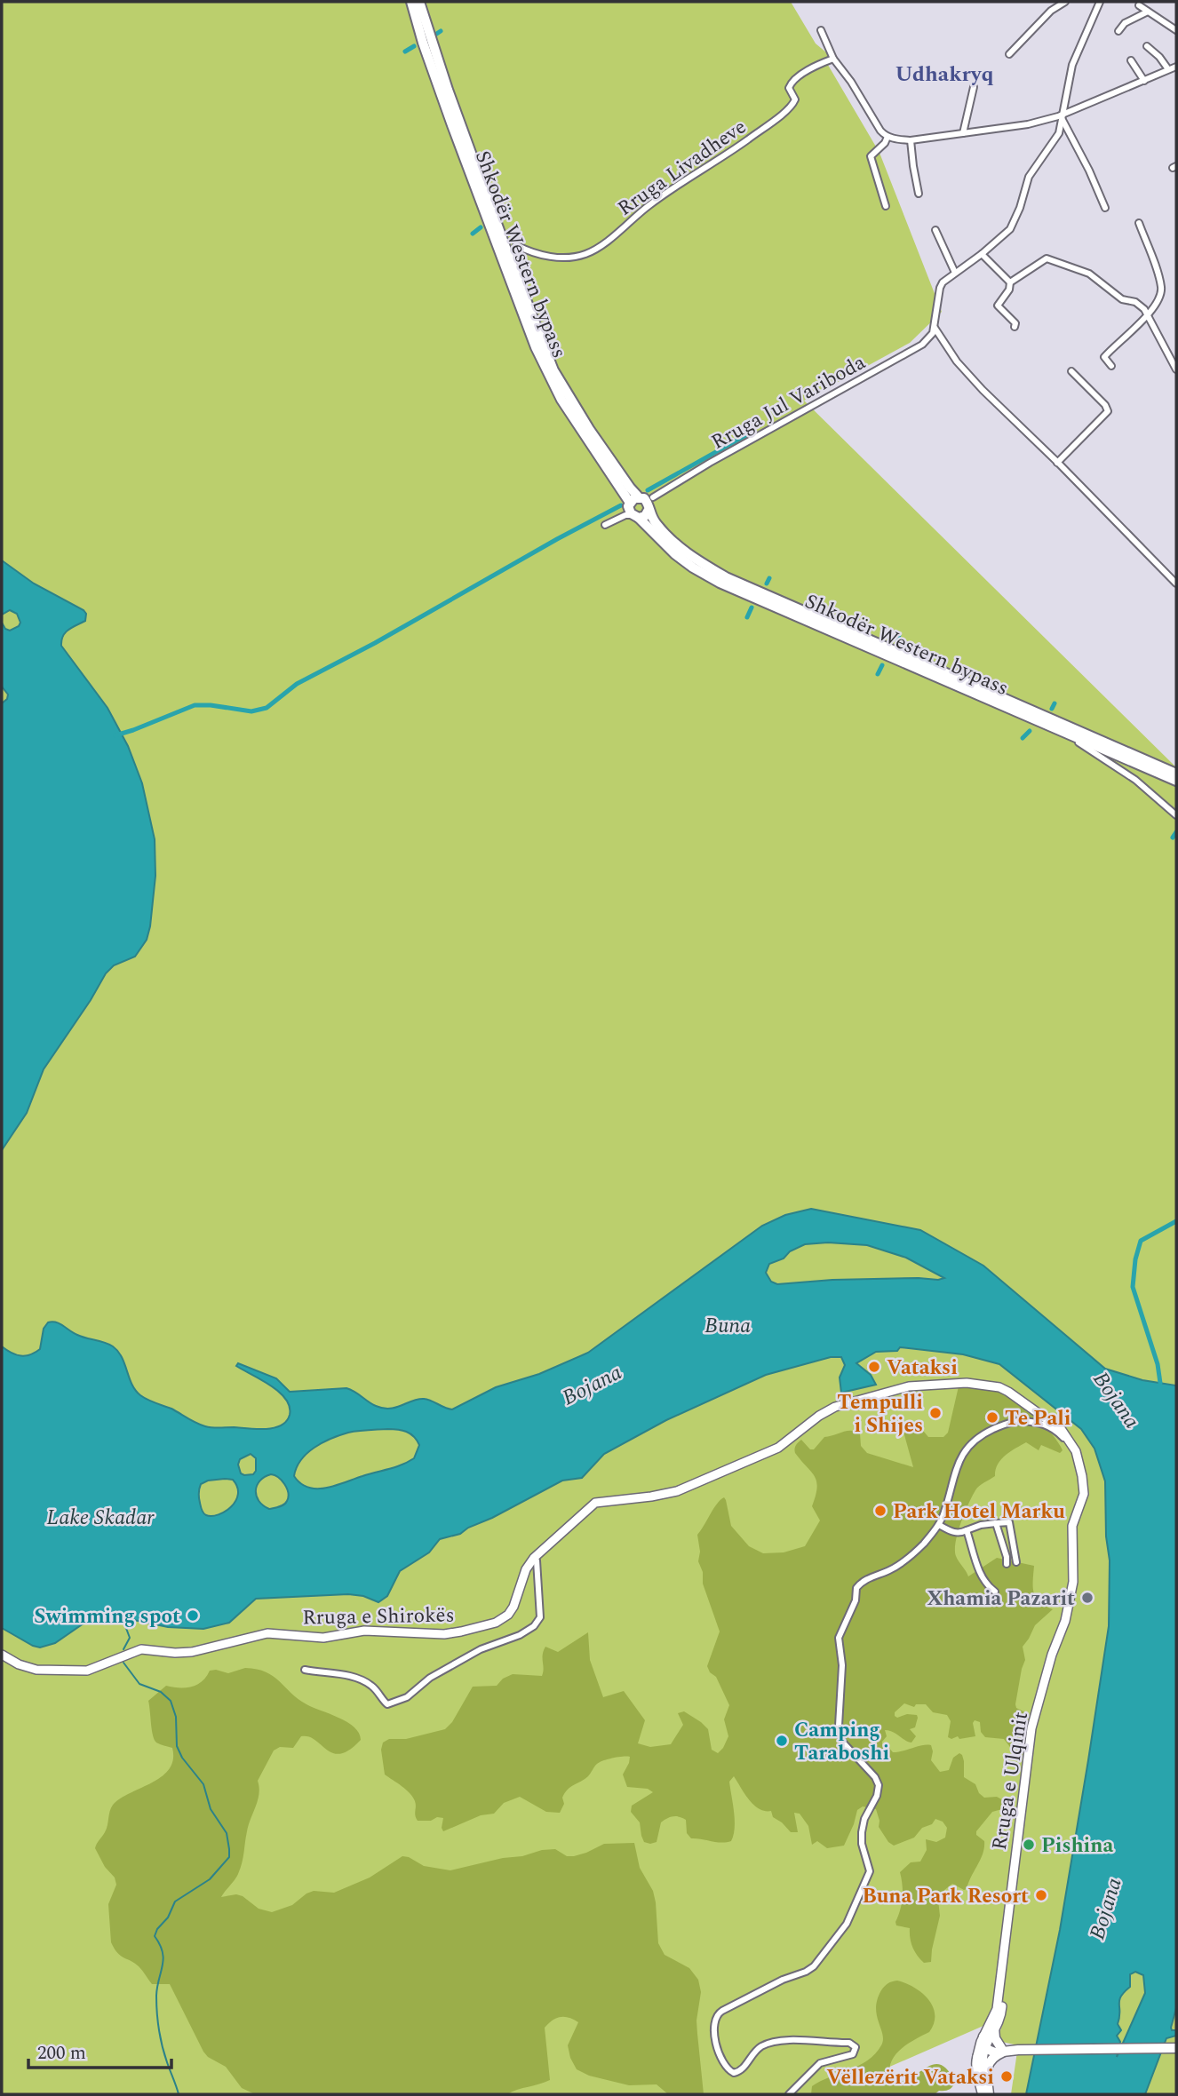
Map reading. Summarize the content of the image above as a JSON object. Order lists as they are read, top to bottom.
{
  "streets": {
    "highway": ["Shkodër Western bypass"],
    "main road": ["Rruga e Shirokës", "Rruga e Ulqinit"],
    "street": ["Rruga Livadheve", "Rruga Jul Variboda"]
  },
  "crossings": [
    ["Shkodër Western bypass", "Rruga Jul Variboda"],
    ["Rruga e Shirokës", "Rruga e Ulqinit"]
  ],
  "districts": ["Udhakryq"],
  "water": ["Buna", "Bojana", "Lake Skadar"],
  "places": [
    "Vataksi",
    "Tempulli i Shijes",
    "Te Pali",
    "Park Hotel Marku",
    "Xhamia Pazarit",
    "Swimming spot",
    "Camping Taraboshi",
    "Pishina",
    "Buna Park Resort",
    "Vëllezërit Vataksi"
  ],
  "scale_bar": "200 m"
}
